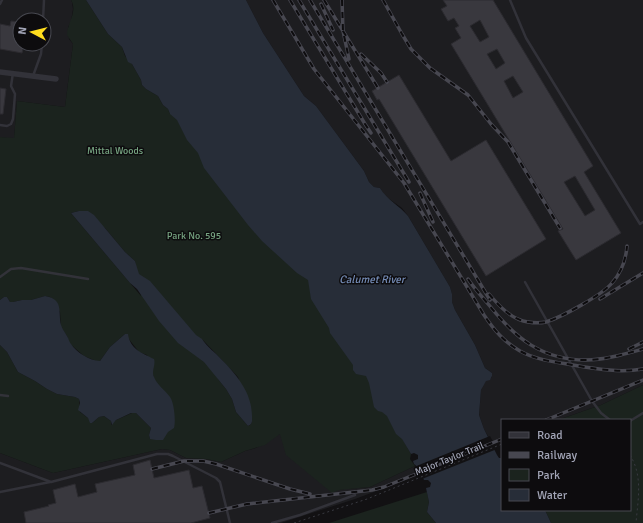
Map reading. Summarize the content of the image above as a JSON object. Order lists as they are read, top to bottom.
{
  "streets": {
    "path": ["Major Taylor Trail"]
  },
  "water": ["Calumet River"],
  "parks": ["Mittal Woods", "Park No. 595"],
  "legend": [
    "Road",
    "Railway",
    "Park",
    "Water"
  ],
  "north": "left"
}
